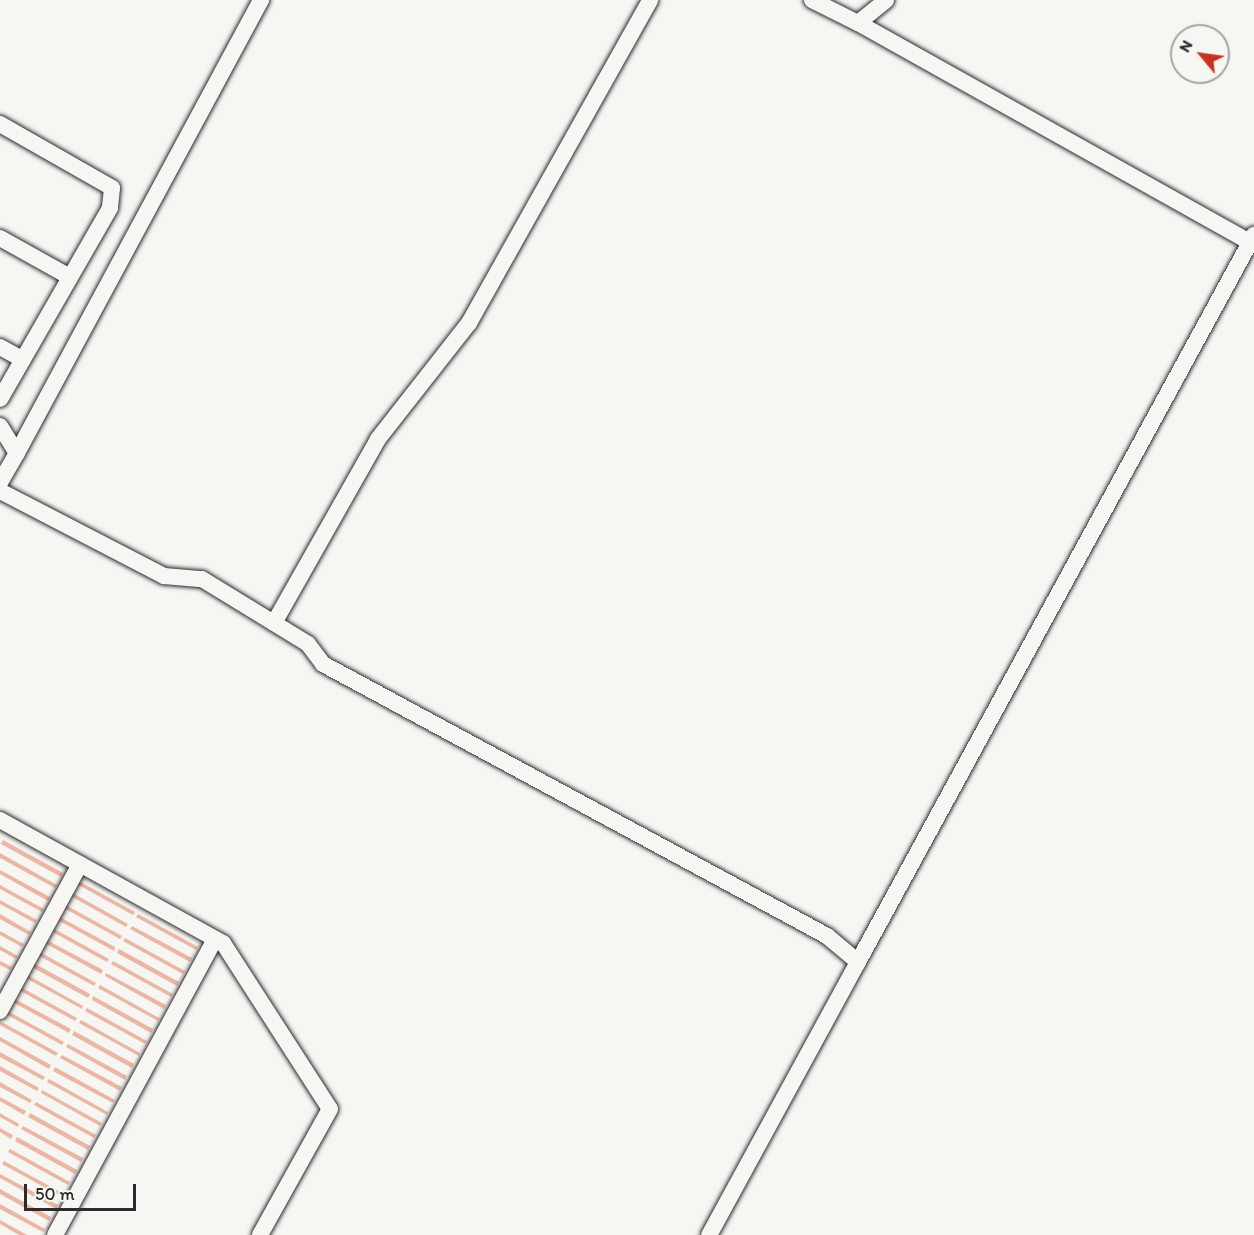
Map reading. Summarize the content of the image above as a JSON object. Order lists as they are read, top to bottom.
{
  "scale_bar": "50 m",
  "north": "top left"
}
